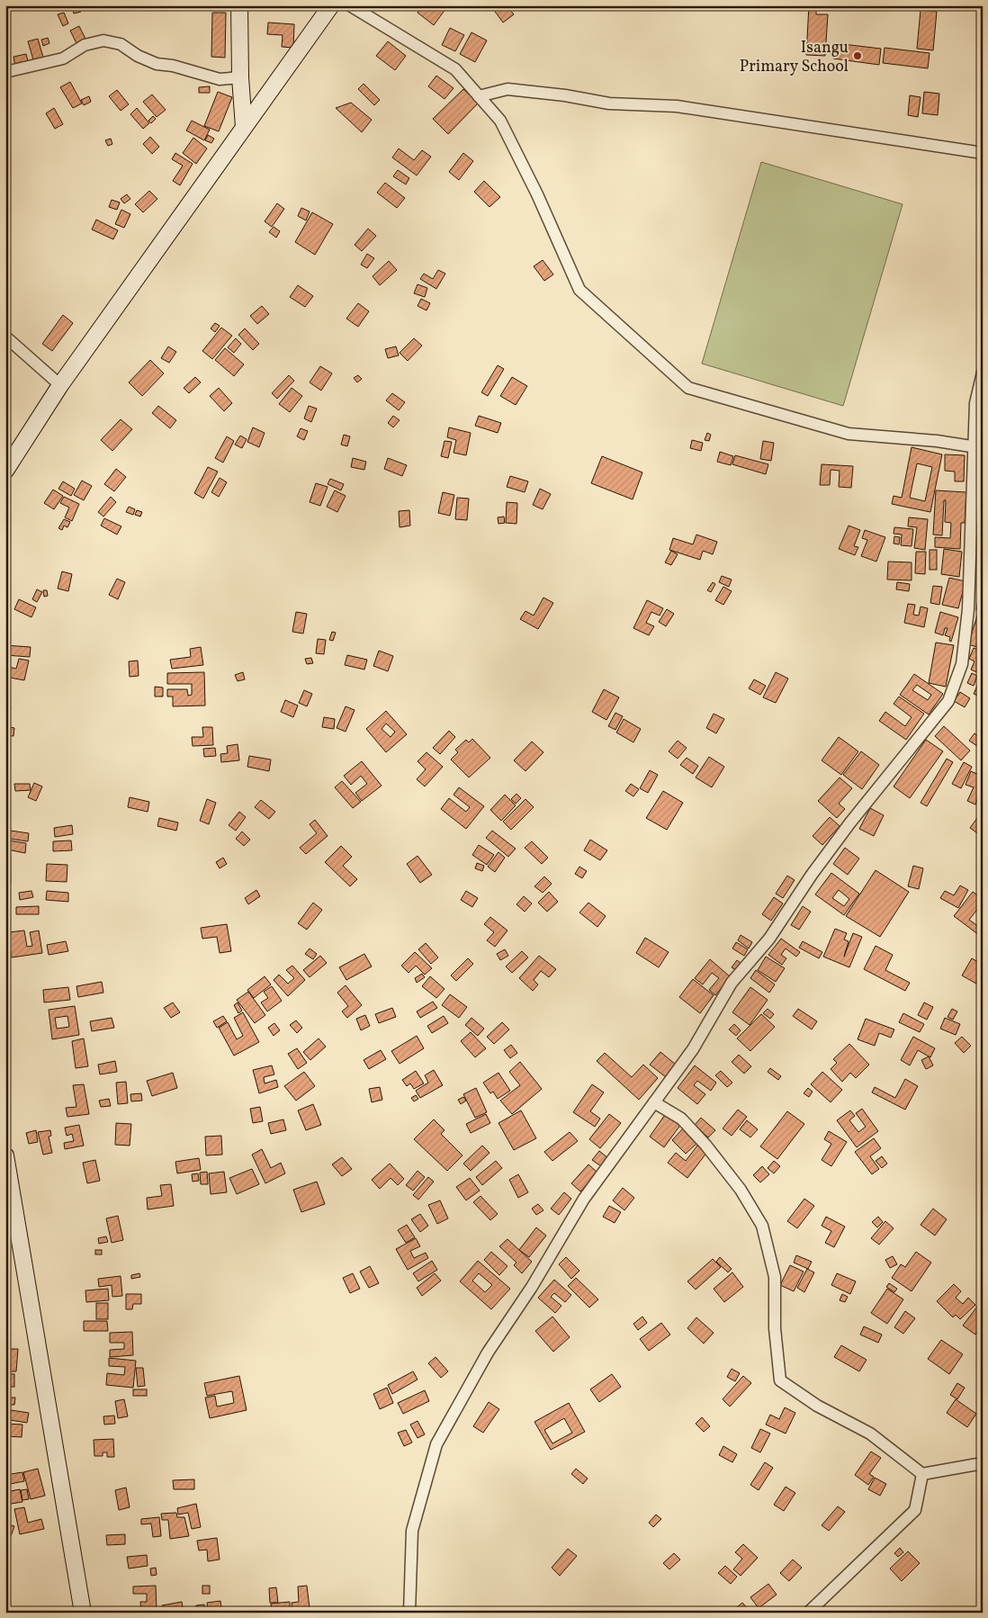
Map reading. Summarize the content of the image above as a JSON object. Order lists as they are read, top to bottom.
{
  "places": ["Isangu Primary School"]
}
